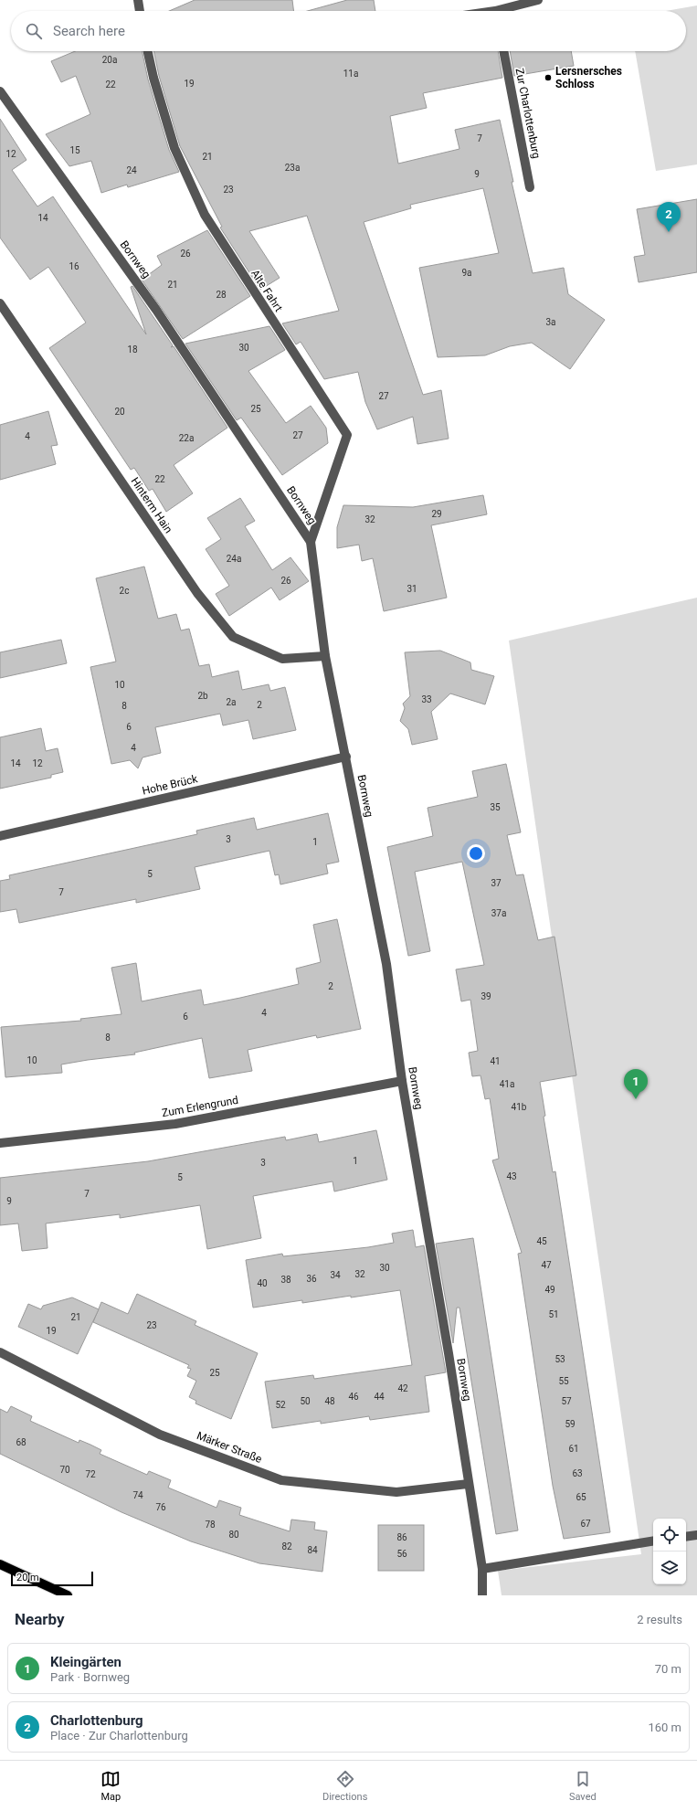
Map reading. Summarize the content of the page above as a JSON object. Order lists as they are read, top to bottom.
{
  "streets": {
    "street": [
      "Zur Charlottenburg",
      "Bornweg",
      "Alte Fahrt",
      "Hinterm Hain",
      "Hohe Brück",
      "Zum Erlengrund",
      "Märker Straße"
    ]
  },
  "crossings": [
    ["Bornweg", "Alte Fahrt"],
    ["Bornweg", "Hinterm Hain"],
    ["Bornweg", "Hohe Brück"],
    ["Bornweg", "Zum Erlengrund"],
    ["Bornweg", "Märker Straße"]
  ],
  "places": ["Lersnersches Schloss"],
  "house_numbers": [
    "20a",
    "11a",
    "19",
    "22",
    "7",
    "15",
    "12",
    "21",
    "23a",
    "24",
    "9",
    "23",
    "14",
    "26",
    "16",
    "9a",
    "21",
    "28",
    "3a",
    "30",
    "18",
    "27",
    "25",
    "20",
    "27",
    "4",
    "22a",
    "22",
    "29",
    "32",
    "24a",
    "26",
    "31",
    "2c",
    "10",
    "2b",
    "33",
    "2a",
    "2",
    "8",
    "6",
    "4",
    "14",
    "12",
    "35",
    "3",
    "1",
    "5",
    "37",
    "7",
    "37a",
    "2",
    "39",
    "4",
    "6",
    "8",
    "10",
    "41",
    "41a",
    "41b",
    "1",
    "3",
    "43",
    "5",
    "7",
    "9",
    "45",
    "47",
    "30",
    "32",
    "34",
    "36",
    "38",
    "40",
    "49",
    "51",
    "21",
    "23",
    "19",
    "53",
    "25",
    "55",
    "42",
    "46",
    "44",
    "50",
    "48",
    "57",
    "52",
    "59",
    "68",
    "61",
    "70",
    "63",
    "72",
    "74",
    "65",
    "76",
    "67",
    "78",
    "80",
    "86",
    "82",
    "84",
    "56"
  ],
  "scale_bar": "20 m",
  "page": {
    "search": "Search here",
    "pins": ["2", "1"],
    "scale": "20 m",
    "heading": ["Nearby", "2 results"],
    "list": [
      {
        "mark": "1",
        "name": "Kleingärten",
        "note": "Park · Bornweg",
        "value": "70 m"
      },
      {
        "mark": "2",
        "name": "Charlottenburg",
        "note": "Place · Zur Charlottenburg",
        "value": "160 m"
      }
    ],
    "nav": ["Map", "Directions", "Saved"]
  }
}
